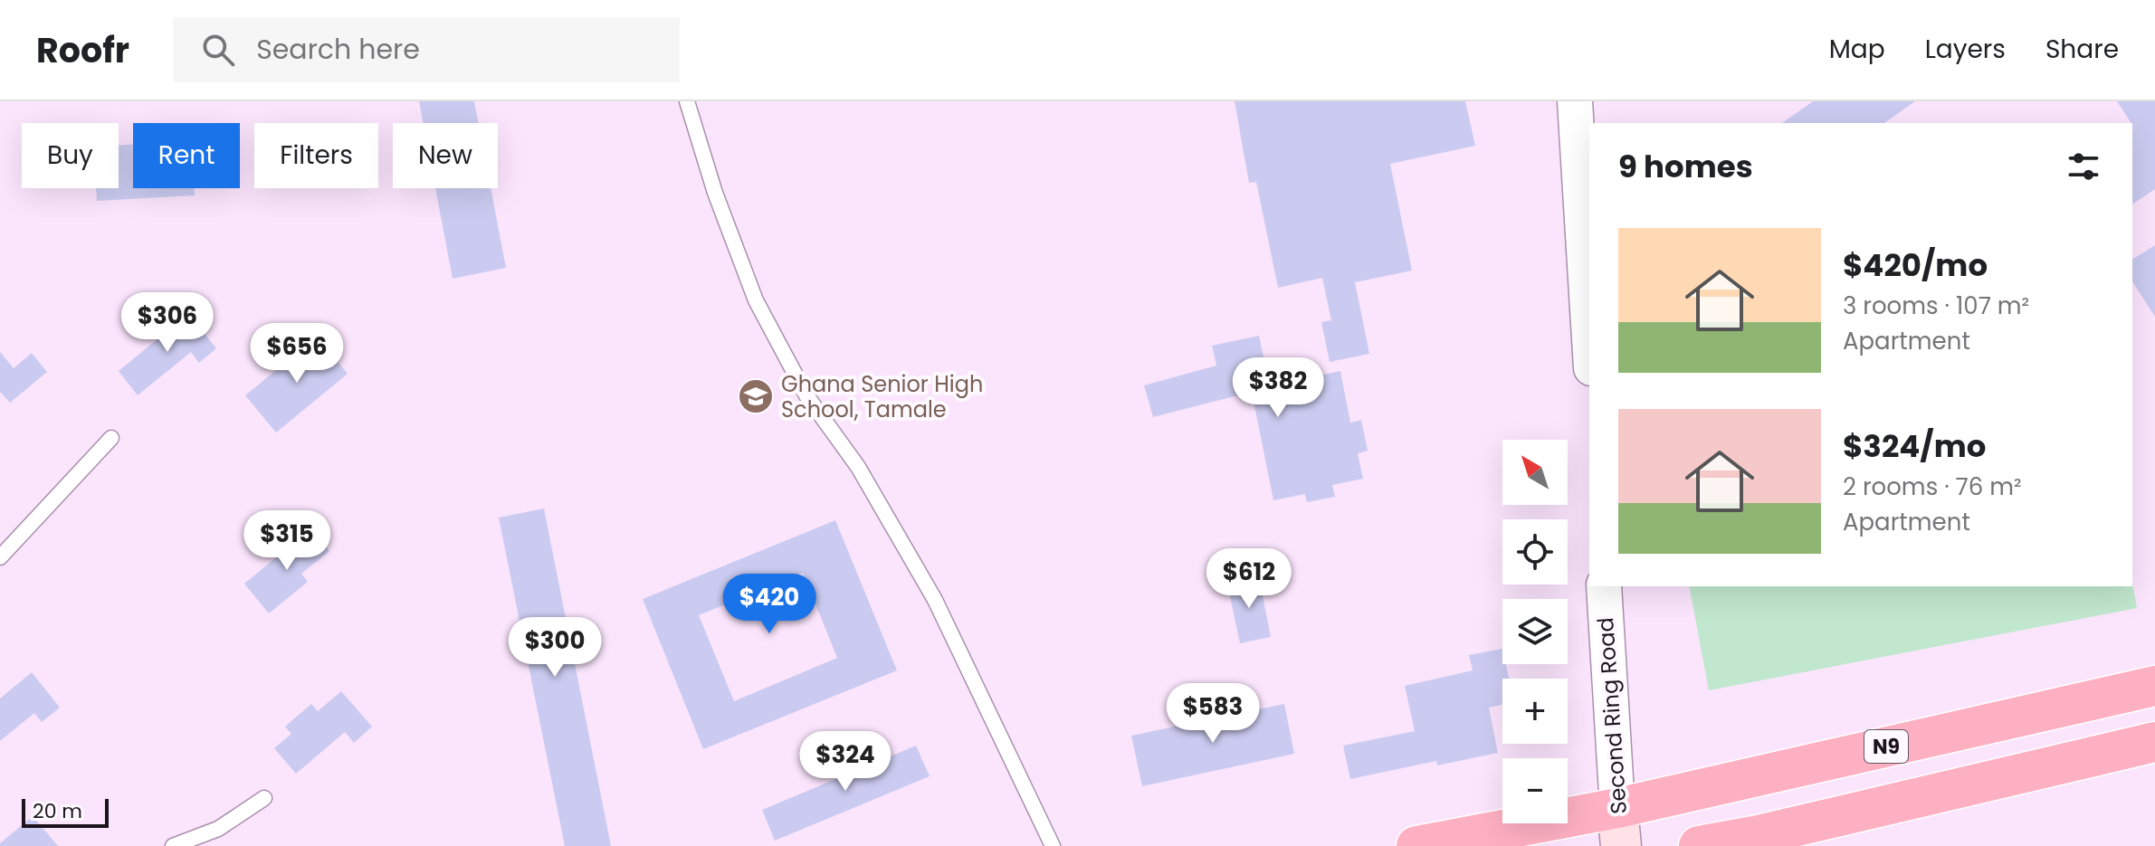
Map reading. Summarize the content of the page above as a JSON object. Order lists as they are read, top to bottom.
{
  "streets": {
    "highway": ["N9"],
    "street": ["Second Ring Road"]
  },
  "crossings": [
    ["Second Ring Road", "N9"]
  ],
  "places": {
    "school or university": ["Ghana Senior High School, Tamale"]
  },
  "scale_bar": "20 m",
  "north": "top left",
  "page": {
    "header": "Roofr",
    "search": "Search here",
    "nav": ["Map", "Layers", "Share"],
    "chip": [
      "Buy",
      "Rent",
      "Filters",
      "New"
    ],
    "heading": "9 homes",
    "list": [
      {
        "name": "$420/mo",
        "note": "3 rooms · 107 m² · Apartment"
      },
      {
        "name": "$324/mo",
        "note": "2 rooms · 76 m² · Apartment"
      }
    ],
    "price": [
      "$306",
      "$656",
      "$382",
      "$315",
      "$612",
      "$420",
      "$300",
      "$583",
      "$324"
    ],
    "map_buttons": ["+", "−"],
    "scale": "20 m"
  }
}
